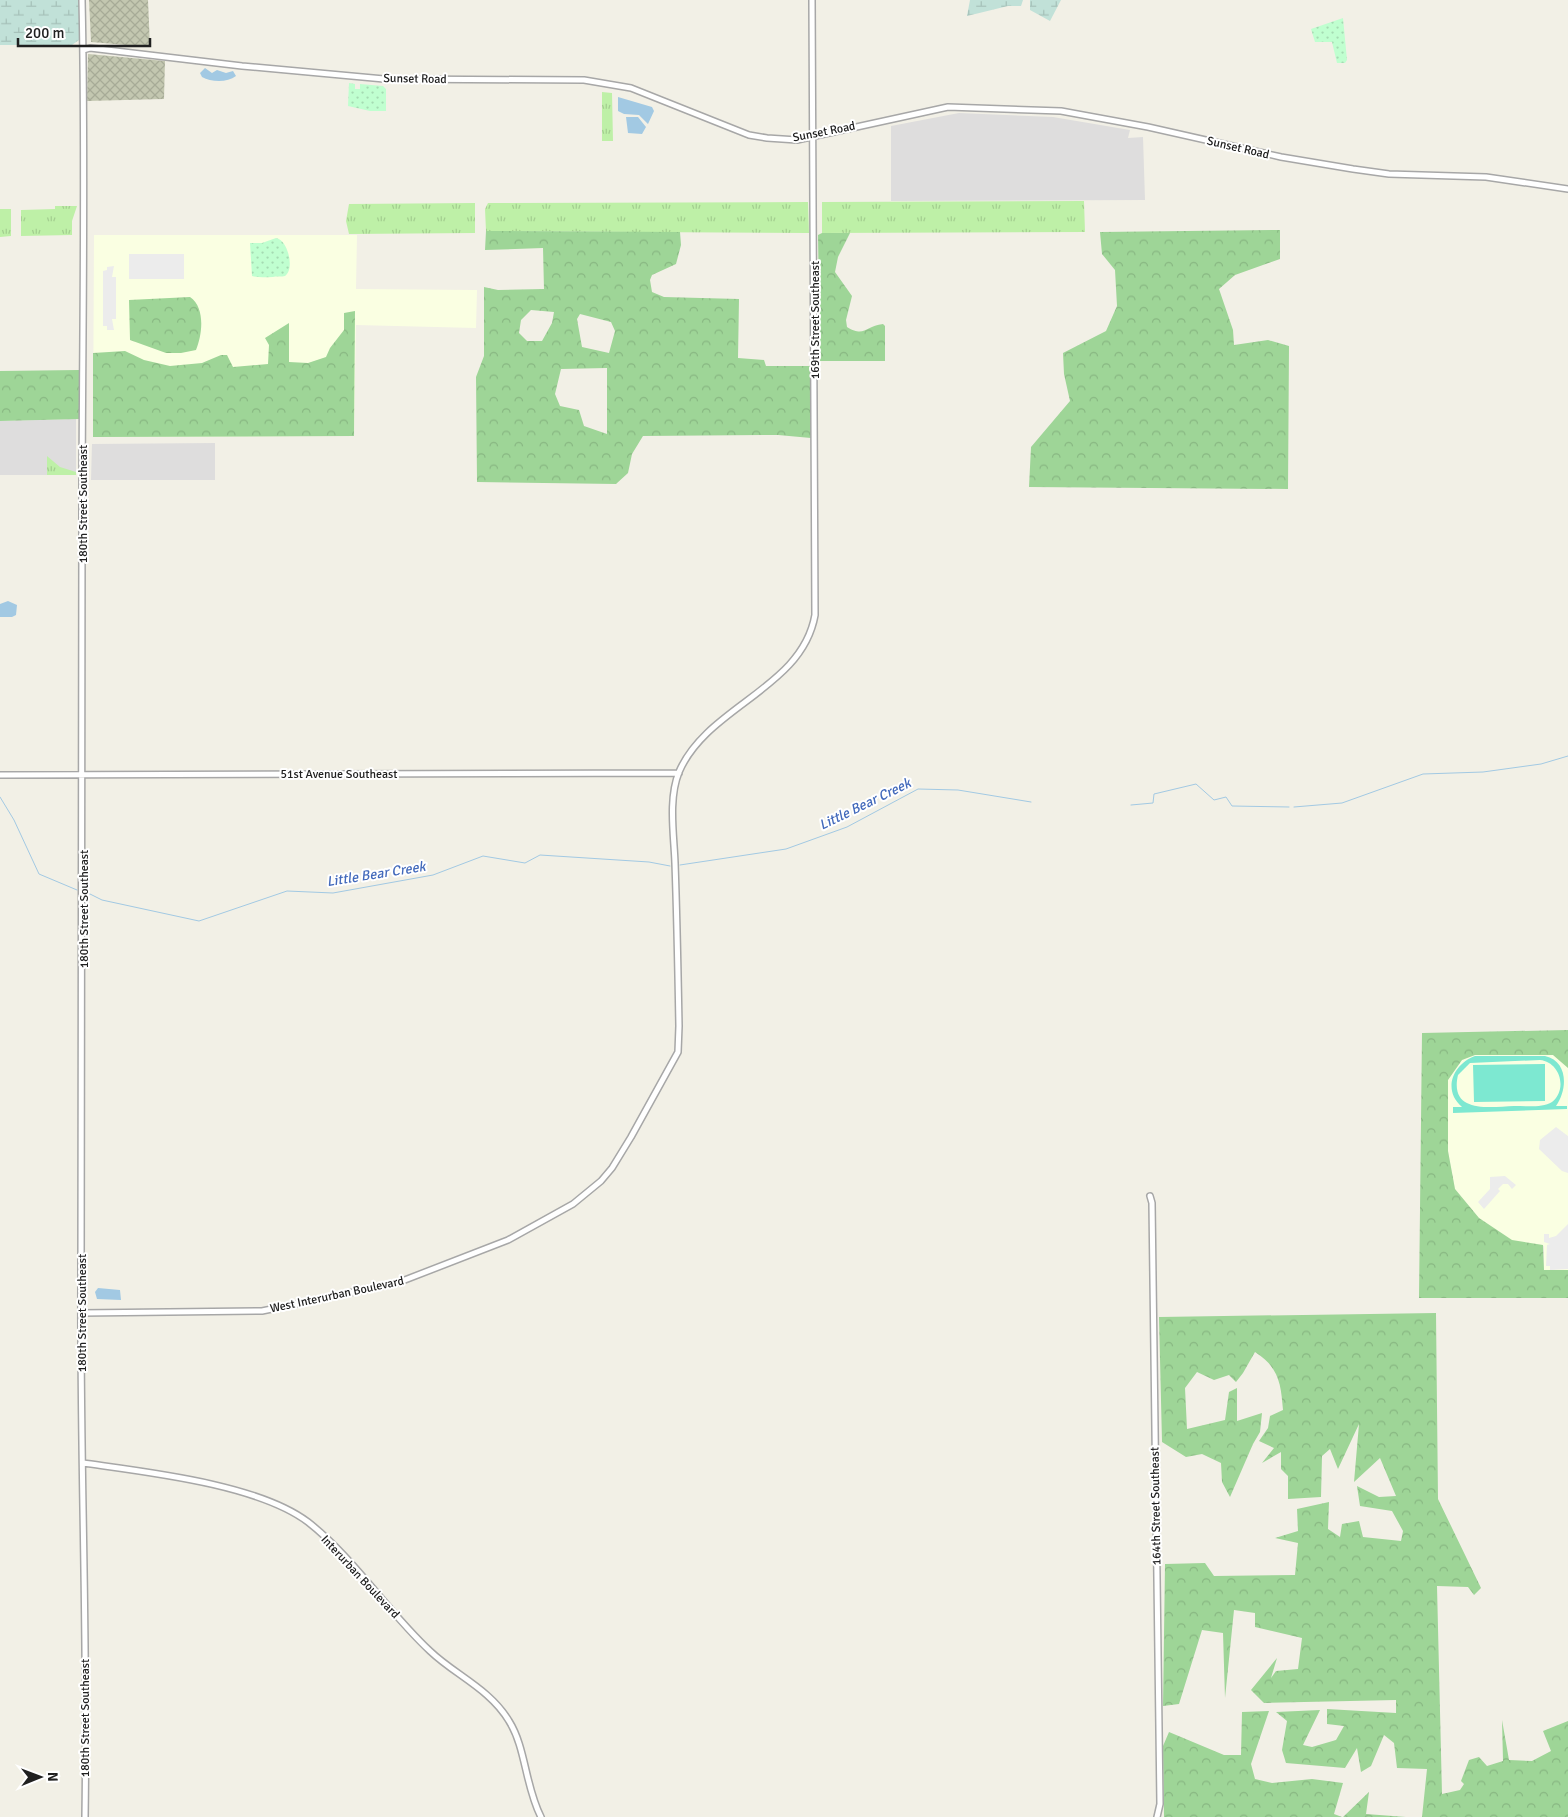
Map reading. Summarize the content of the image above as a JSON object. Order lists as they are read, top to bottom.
{
  "streets": {
    "street": [
      "Sunset Road",
      "169th Street Southeast",
      "180th Street Southeast",
      "51st Avenue Southeast",
      "West Interurban Boulevard",
      "164th Street Southeast",
      "Interurban Boulevard"
    ]
  },
  "crossings": [
    ["Sunset Road", "169th Street Southeast"],
    ["Sunset Road", "180th Street Southeast"],
    ["169th Street Southeast", "51st Avenue Southeast"],
    ["169th Street Southeast", "West Interurban Boulevard"],
    ["180th Street Southeast", "51st Avenue Southeast"],
    ["180th Street Southeast", "West Interurban Boulevard"],
    ["180th Street Southeast", "Interurban Boulevard"],
    ["51st Avenue Southeast", "West Interurban Boulevard"]
  ],
  "water": ["Little Bear Creek"],
  "scale_bar": "200 m",
  "north": "right"
}
